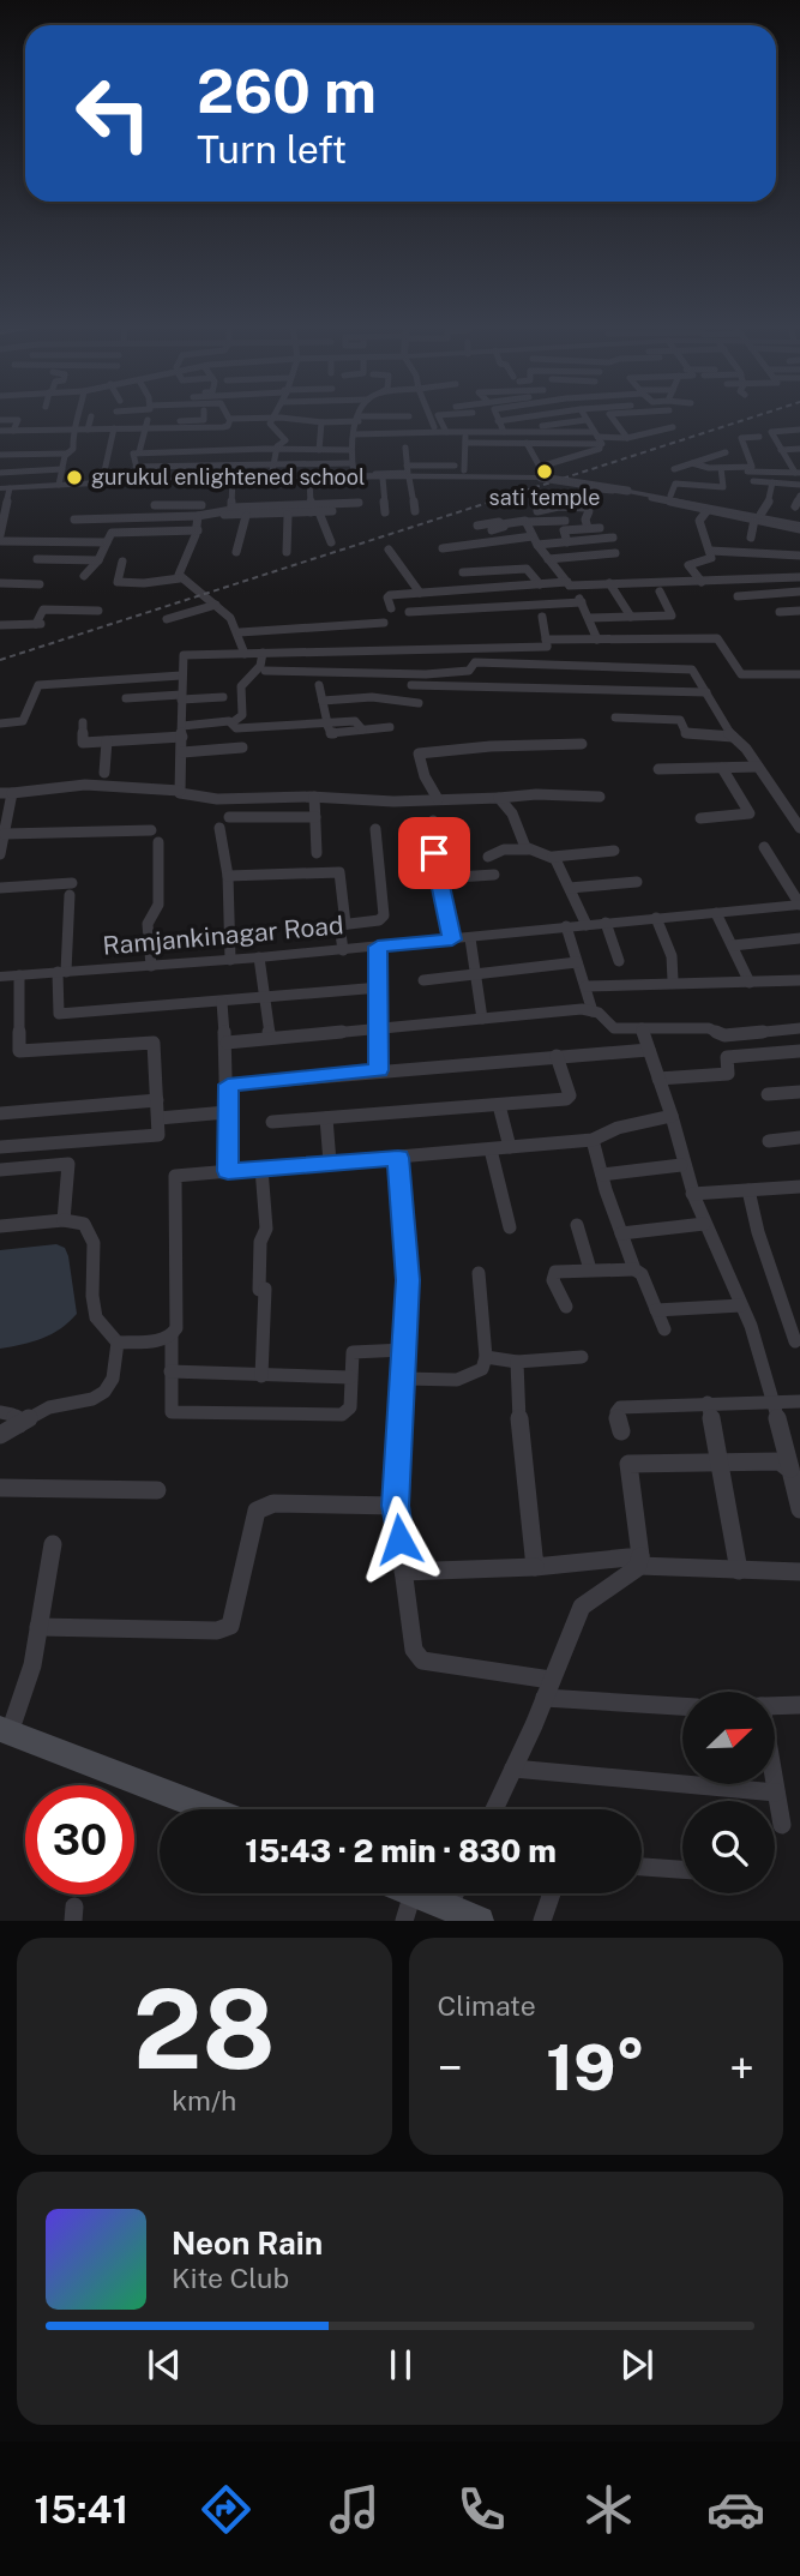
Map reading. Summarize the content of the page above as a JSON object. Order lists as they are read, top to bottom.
{
  "streets": {
    "street": ["Ramjankinagar Road"]
  },
  "places": ["sati temple", "gurukul enlightened school"],
  "north": "top right",
  "page": {
    "turn": ["260 m", "Turn left"],
    "limit": "30",
    "trip": "15:43 · 2 min · 830 m",
    "tile": [
      ["28", "km/h"],
      "Climate"
    ],
    "heat": ["−", "19°", "+"],
    "song": ["Neon Rain", "Kite Club"],
    "tabs": "15:41"
  }
}
